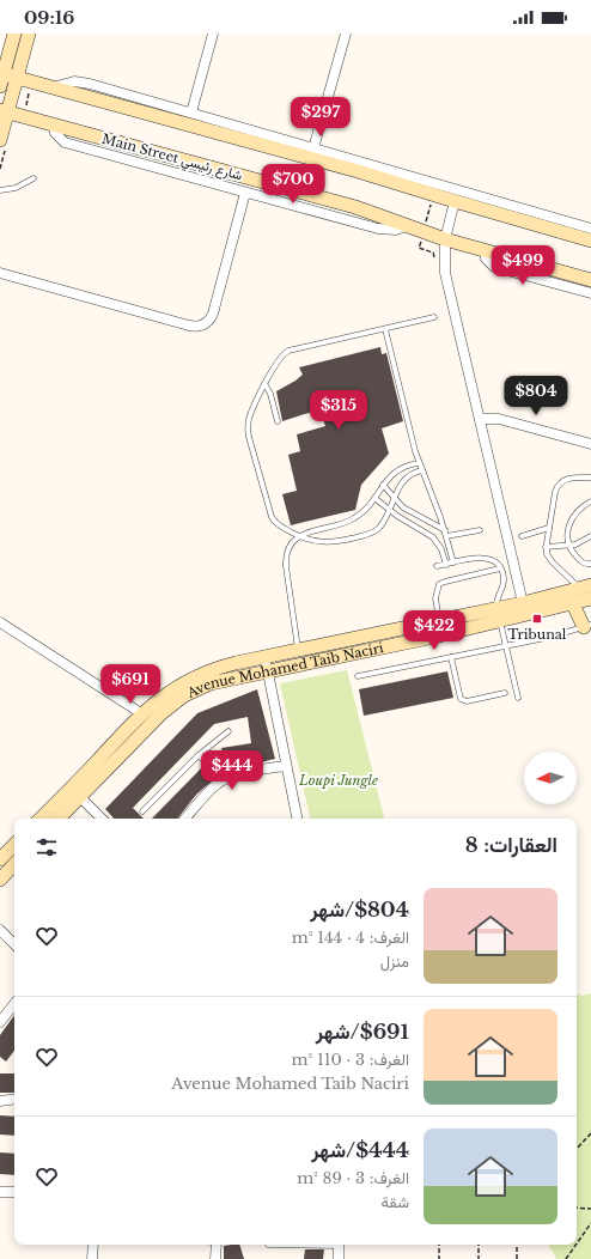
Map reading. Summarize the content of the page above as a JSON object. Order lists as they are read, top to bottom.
{
  "streets": {
    "street": ["Main Street شارع رئيسي", "Avenue Mohamed Taib Naciri"]
  },
  "parks": ["Loupi Jungle"],
  "places": {
    "transit": ["Tribunal"]
  },
  "north": "left",
  "page": {
    "status": "09:16",
    "price": [
      "$297",
      "$700",
      "$499",
      "$804",
      "$315",
      "$422",
      "$691",
      "$444"
    ],
    "heading": "العقارات: 8",
    "list": [
      {
        "name": "$804/شهر",
        "note": "الغرف: 4 · 144 m² · منزل"
      },
      {
        "name": "$691/شهر",
        "note": "الغرف: 3 · 110 m² · Avenue Mohamed Taib Naciri"
      },
      {
        "name": "$444/شهر",
        "note": "الغرف: 3 · 89 m² · شقة"
      }
    ]
  }
}
